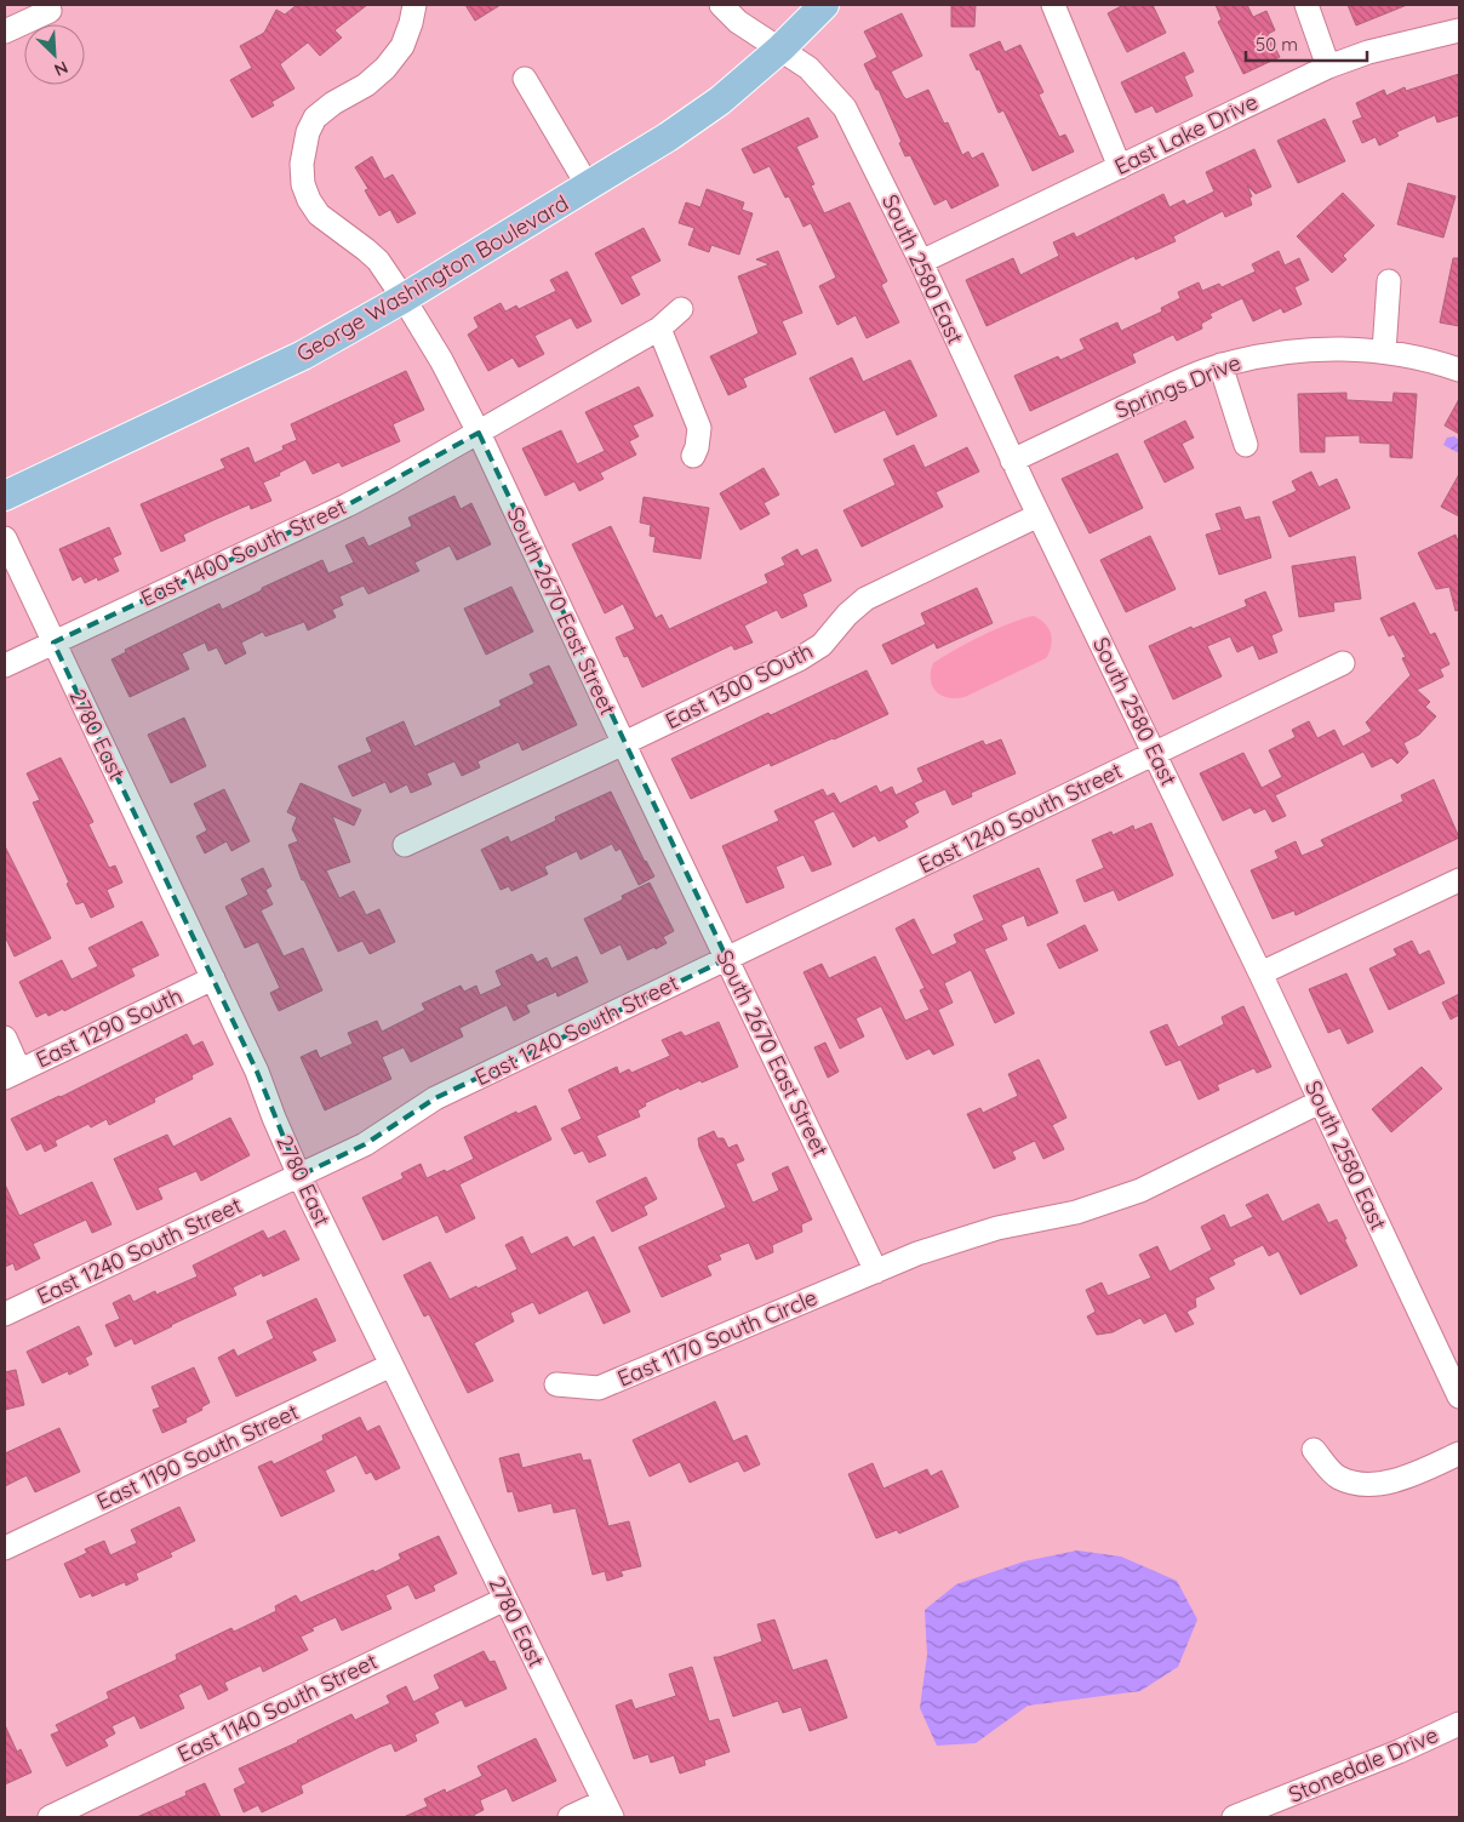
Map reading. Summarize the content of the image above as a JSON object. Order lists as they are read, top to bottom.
{
  "streets": {
    "main road": ["George Washington Boulevard"],
    "street": [
      "East Lake Drive",
      "South 2580 East",
      "Springs Drive",
      "East 1400 South Street",
      "South 2670 East Street",
      "East 1300 SOuth",
      "2780 East",
      "East 1240 South Street",
      "East 1290 South",
      "East 1170 South Circle",
      "East 1190 South Street",
      "East 1140 South Street",
      "Stonedale Drive"
    ]
  },
  "crossings": [
    ["East Lake Drive", "South 2580 East"],
    ["South 2580 East", "George Washington Boulevard"],
    ["South 2580 East", "Springs Drive"],
    ["South 2580 East", "East 1300 SOuth"],
    ["South 2580 East", "East 1240 South Street"],
    ["South 2580 East", "East 1170 South Circle"],
    ["George Washington Boulevard", "South 2670 East Street"],
    ["East 1400 South Street", "South 2670 East Street"],
    ["East 1400 South Street", "2780 East"],
    ["South 2670 East Street", "East 1300 SOuth"],
    ["South 2670 East Street", "East 1240 South Street"],
    ["South 2670 East Street", "East 1170 South Circle"],
    ["2780 East", "East 1240 South Street"],
    ["2780 East", "East 1290 South"],
    ["2780 East", "East 1190 South Street"],
    ["2780 East", "East 1140 South Street"]
  ],
  "scale_bar": "50 m",
  "north": "bottom right"
}
